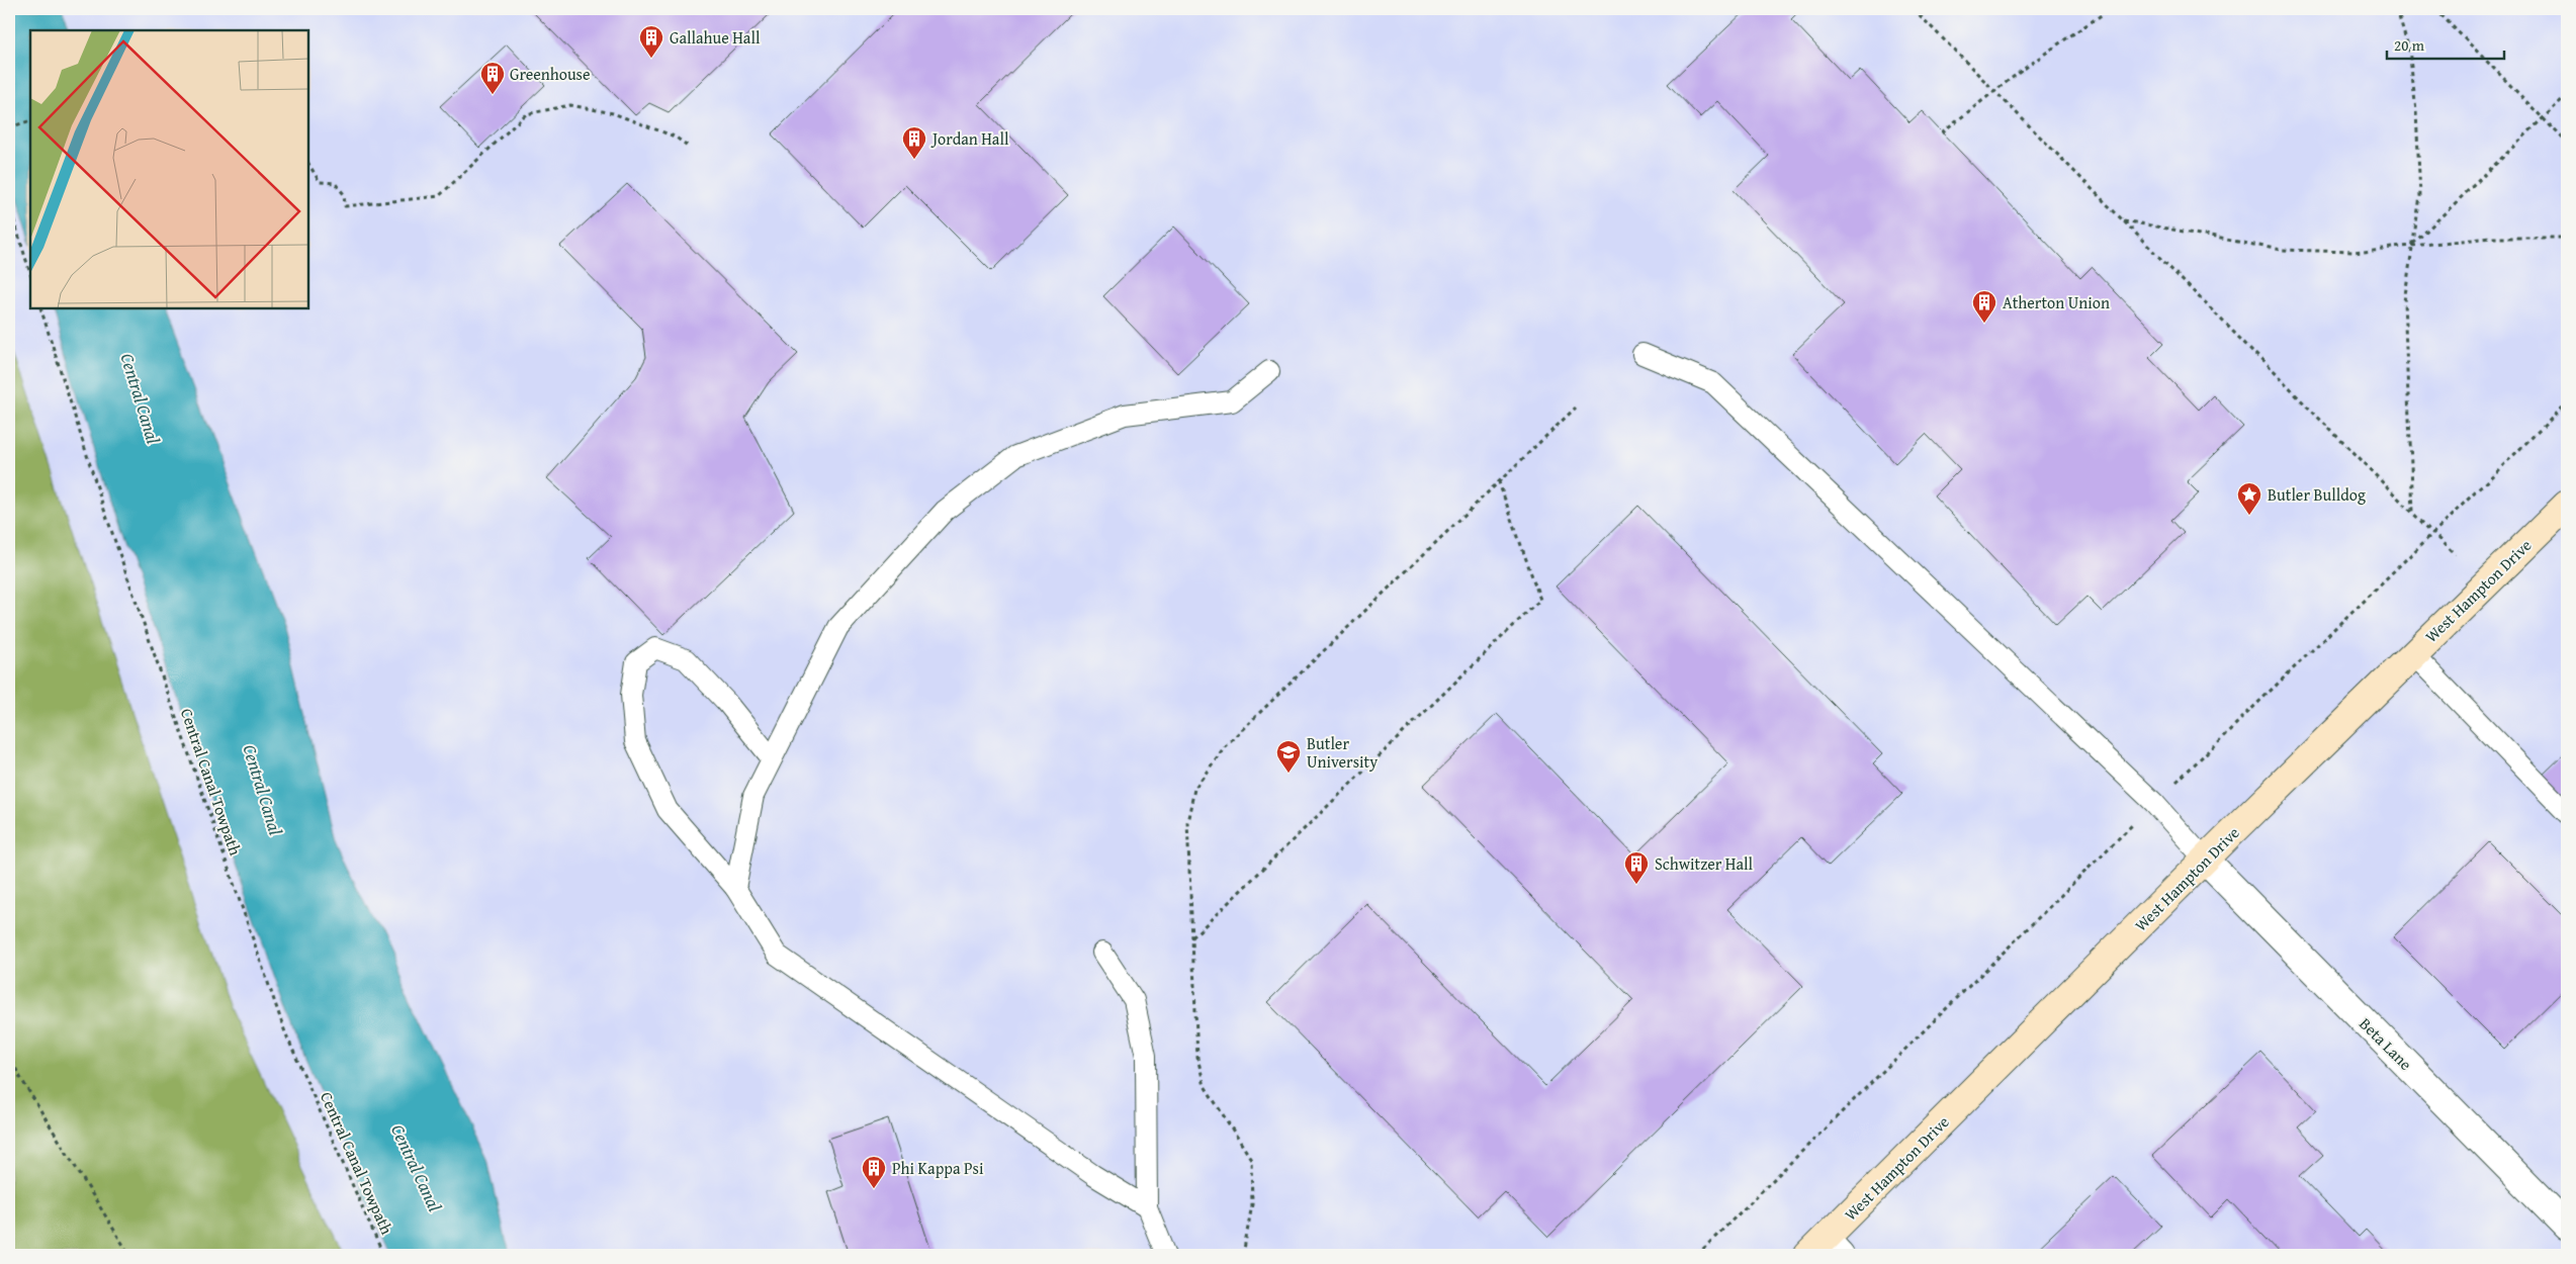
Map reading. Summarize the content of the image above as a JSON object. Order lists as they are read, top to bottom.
{
  "streets": {
    "street": ["West Hampton Drive", "Beta Lane"],
    "path": ["Central Canal Towpath"]
  },
  "crossings": [
    ["West Hampton Drive", "Beta Lane"]
  ],
  "water": ["Central Canal"],
  "places": {
    "building": [
      "Gallahue Hall",
      "Greenhouse",
      "Jordan Hall",
      "Atherton Union",
      "Schwitzer Hall",
      "Phi Kappa Psi"
    ],
    "place": ["Butler Bulldog"],
    "school or university": ["Butler University"]
  },
  "scale_bar": "20 m"
}
